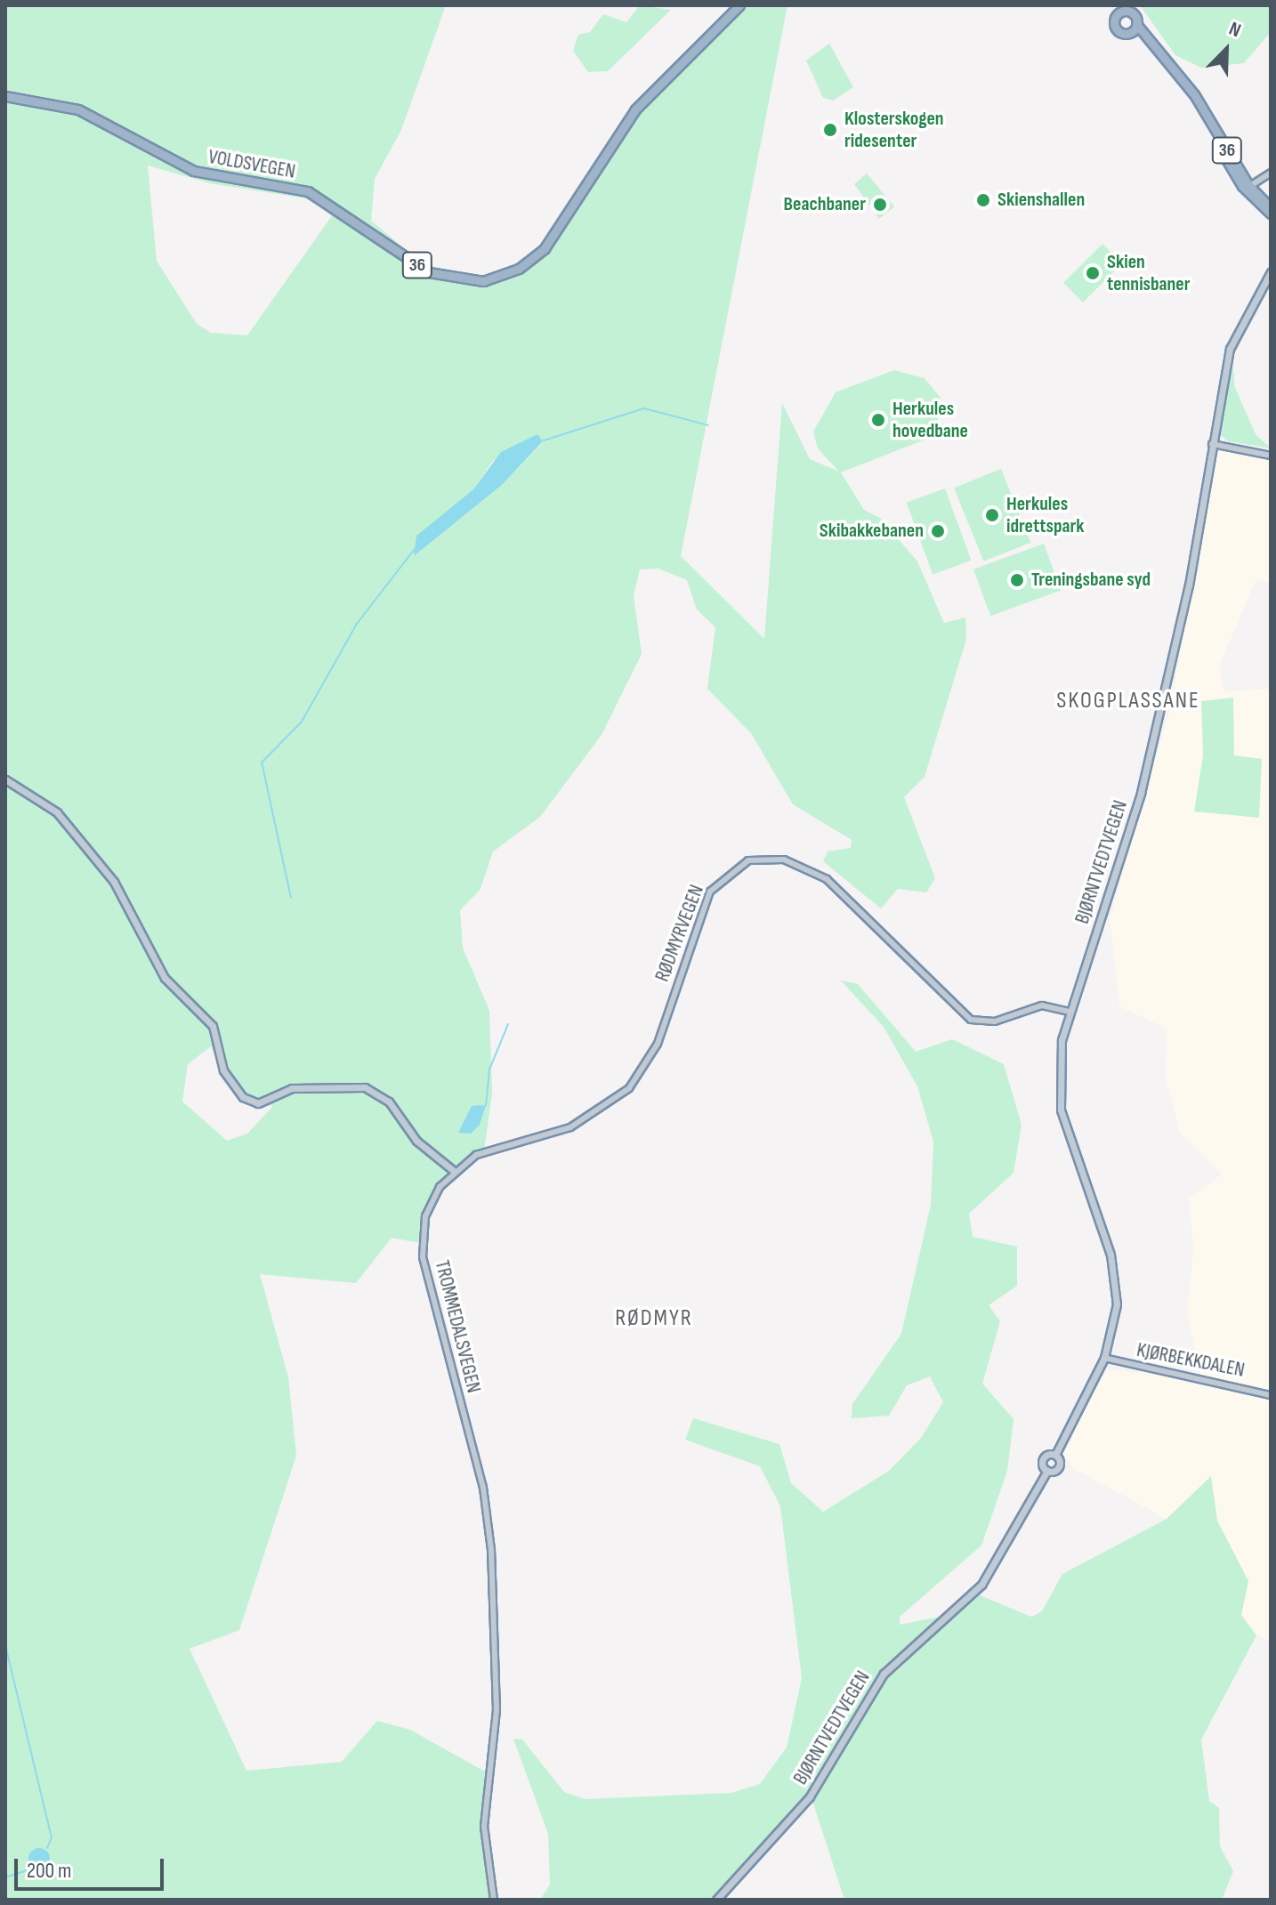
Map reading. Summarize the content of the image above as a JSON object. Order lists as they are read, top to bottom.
{
  "streets": {
    "highway": ["36", "VOLDSVEGEN"],
    "main road": ["BJØRNTVEDTVEGEN"],
    "street": ["RØDMYRVEGEN", "TROMMEDALSVEGEN", "KJØRBEKKDALEN"]
  },
  "crossings": [
    ["BJØRNTVEDTVEGEN", "RØDMYRVEGEN"],
    ["BJØRNTVEDTVEGEN", "KJØRBEKKDALEN"],
    ["RØDMYRVEGEN", "TROMMEDALSVEGEN"]
  ],
  "districts": ["SKOGPLASSANE", "RØDMYR"],
  "places": [
    "Klosterskogen ridesenter",
    "Skienshallen",
    "Beachbaner",
    "Skien tennisbaner",
    "Herkules hovedbane",
    "Herkules idrettspark",
    "Skibakkebanen",
    "Treningsbane syd"
  ],
  "scale_bar": "200 m",
  "north": "top right"
}
